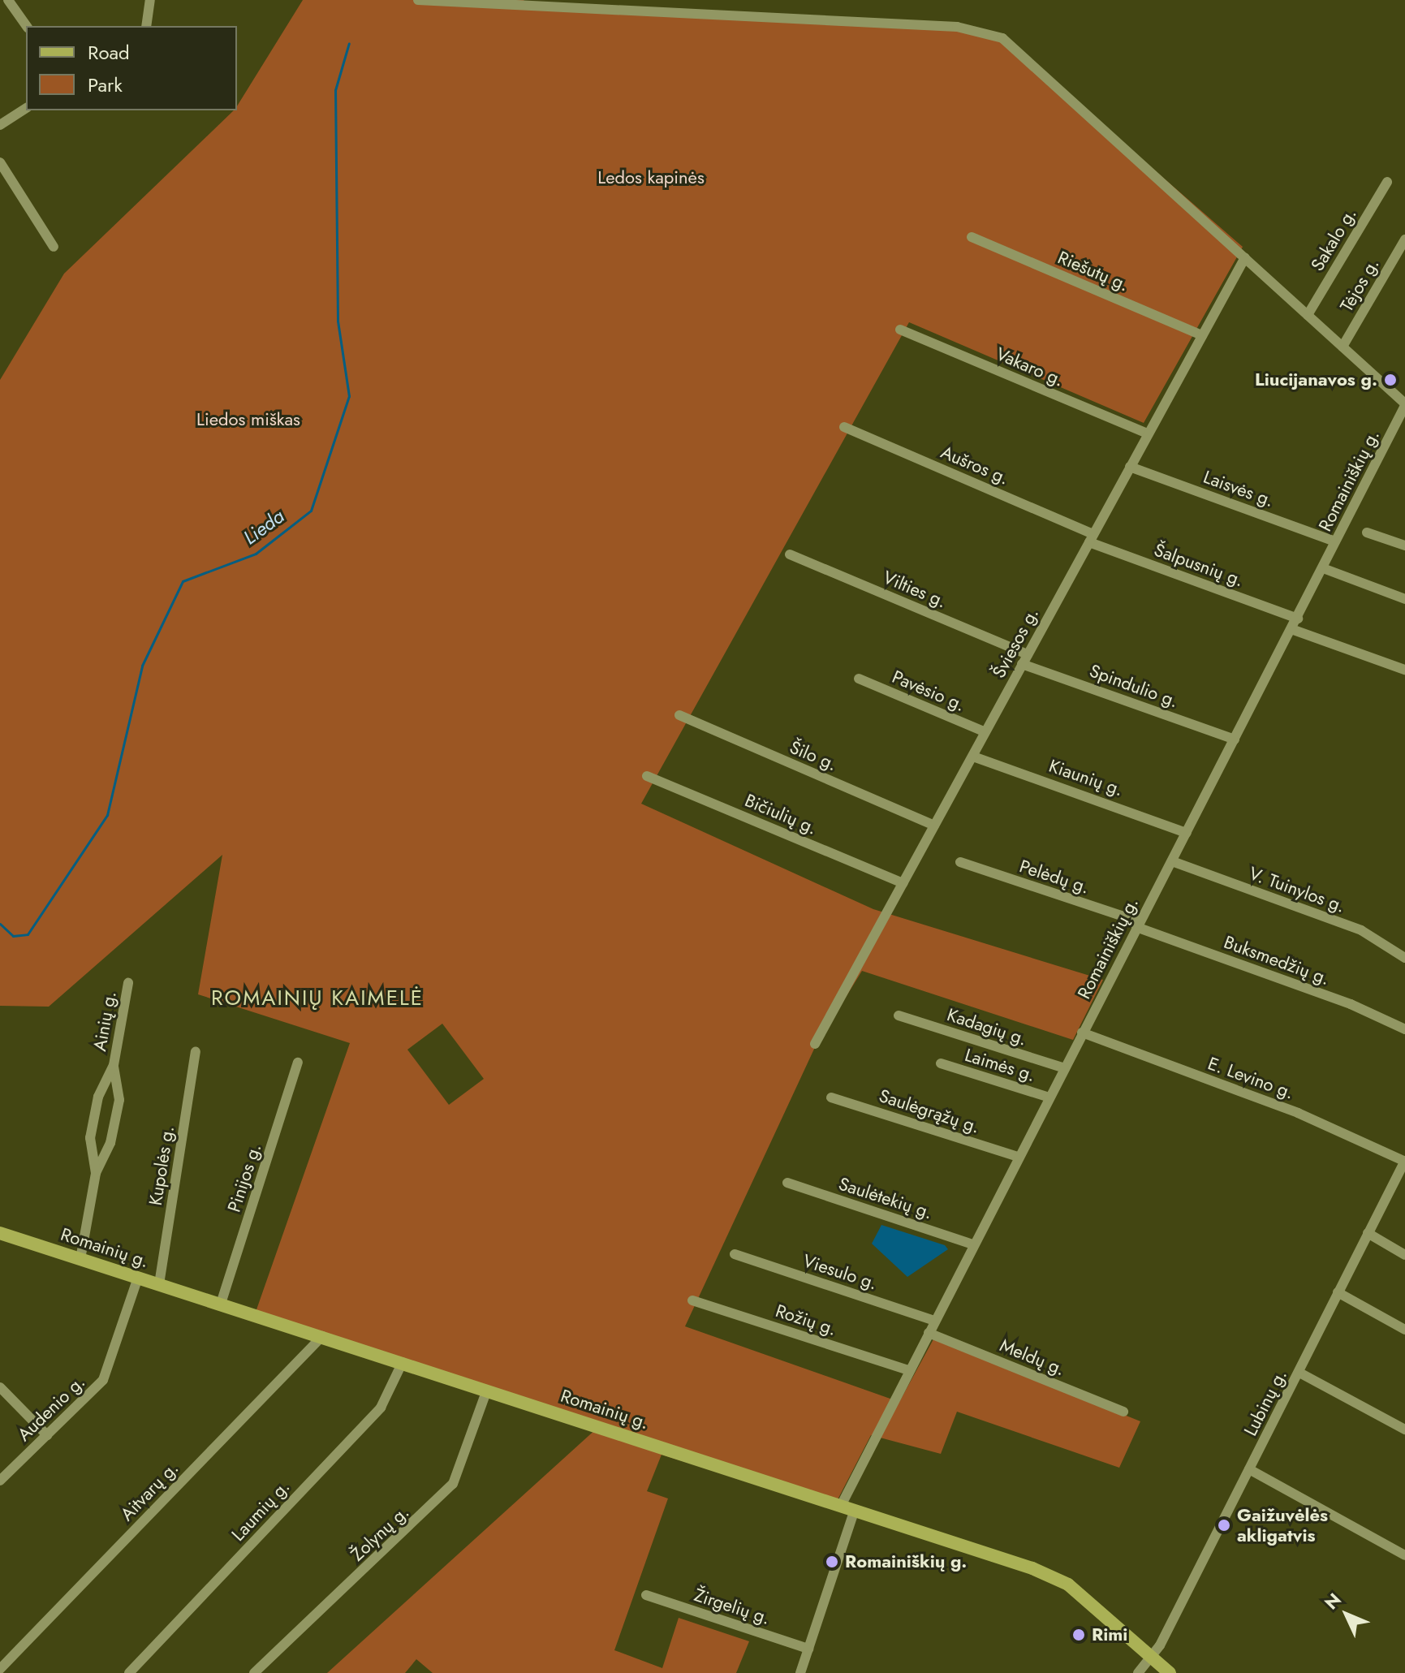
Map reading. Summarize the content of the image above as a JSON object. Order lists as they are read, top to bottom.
{
  "streets": {
    "main road": ["Romainių g."],
    "street": [
      "Sakalo g.",
      "Riešutų g.",
      "Tėjos g.",
      "Vakaro g.",
      "Aušros g.",
      "Romainiškių g.",
      "Laisvės g.",
      "Šalpusnių g.",
      "Vilties g.",
      "Šviesos g.",
      "Spindulio g.",
      "Pavėsio g.",
      "Šilo g.",
      "Kiaunių g.",
      "Bičiulių g.",
      "Pelėdų g.",
      "V. Tuinylos g.",
      "Buksmedžių g.",
      "Ainių g.",
      "Kadagių g.",
      "Laimės g.",
      "E. Levino g.",
      "Saulėgrąžų g.",
      "Kupolės g.",
      "Pinijos g.",
      "Saulėtekių g.",
      "Viesulo g.",
      "Rožių g.",
      "Meldų g.",
      "Lubinų g.",
      "Audenio g.",
      "Aitvarų g.",
      "Laumių g.",
      "Žolynų g.",
      "Žirgelių g."
    ]
  },
  "crossings": [
    ["Riešutų g.", "Šviesos g."],
    ["Vakaro g.", "Šviesos g."],
    ["Aušros g.", "Šalpusnių g."],
    ["Aušros g.", "Šviesos g."],
    ["Romainiškių g.", "Laisvės g."],
    ["Romainiškių g.", "Šalpusnių g."],
    ["Romainiškių g.", "Spindulio g."],
    ["Romainiškių g.", "Kiaunių g."],
    ["Romainiškių g.", "Pelėdų g."],
    ["Romainiškių g.", "V. Tuinylos g."],
    ["Romainiškių g.", "Buksmedžių g."],
    ["Romainiškių g.", "Kadagių g."],
    ["Romainiškių g.", "Laimės g."],
    ["Romainiškių g.", "E. Levino g."],
    ["Romainiškių g.", "Saulėgrąžų g."],
    ["Romainiškių g.", "Saulėtekių g."],
    ["Romainiškių g.", "Romainių g."],
    ["Romainiškių g.", "Viesulo g."],
    ["Romainiškių g.", "Rožių g."],
    ["Romainiškių g.", "Meldų g."],
    ["Laisvės g.", "Šviesos g."],
    ["Šalpusnių g.", "Šviesos g."],
    ["Vilties g.", "Šviesos g."],
    ["Vilties g.", "Spindulio g."],
    ["Šviesos g.", "Spindulio g."],
    ["Šviesos g.", "Pavėsio g."],
    ["Šviesos g.", "Šilo g."],
    ["Šviesos g.", "Kiaunių g."],
    ["Šviesos g.", "Bičiulių g."],
    ["Pelėdų g.", "Buksmedžių g."],
    ["Ainių g.", "Romainių g."],
    ["E. Levino g.", "Lubinų g."],
    ["Kupolės g.", "Romainių g."],
    ["Pinijos g.", "Romainių g."],
    ["Romainių g.", "Lubinų g."],
    ["Romainių g.", "Audenio g."],
    ["Romainių g.", "Aitvarų g."],
    ["Romainių g.", "Laumių g."],
    ["Romainių g.", "Žolynų g."]
  ],
  "districts": ["ROMAINIŲ KAIMELĖ"],
  "water": ["Lieda"],
  "parks": ["Ledos kapinės", "Liedos miškas"],
  "places": [
    "Liucijanavos g.",
    "Gaižuvėlės akligatvis",
    "Romainiškių g.",
    "Rimi"
  ],
  "legend": ["Road", "Park"],
  "north": "top left"
}
